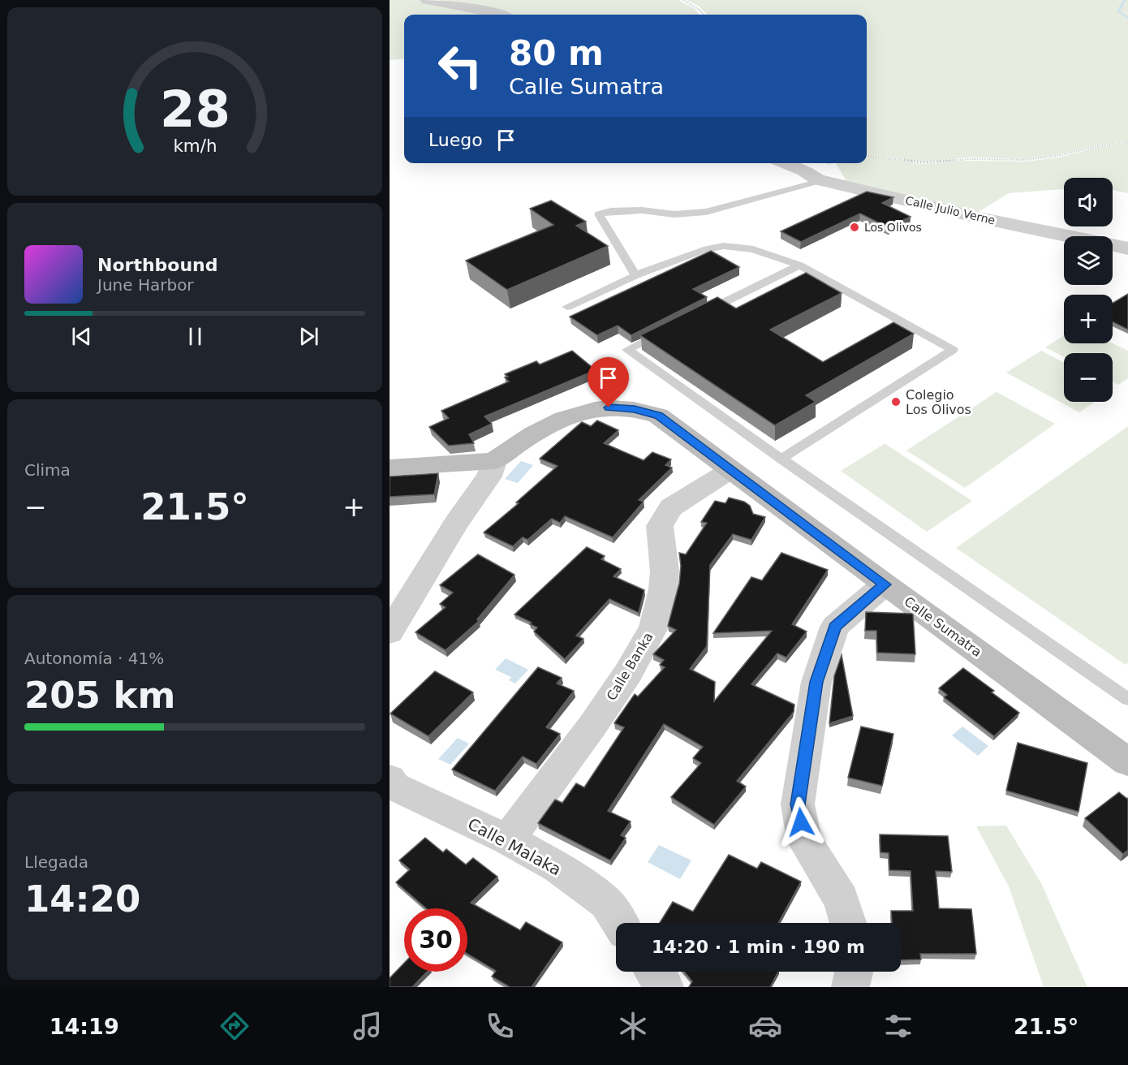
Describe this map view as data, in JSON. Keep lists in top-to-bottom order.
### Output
{
  "streets": {
    "street": [
      "Calle Julio Verne",
      "Calle Sumatra",
      "Calle Banka",
      "Calle Malaka"
    ]
  },
  "crossings": [
    ["Calle Sumatra", "Calle Banka"],
    ["Calle Banka", "Calle Malaka"]
  ],
  "places": ["Los Olivos", "Colegio Los Olivos"],
  "page": {
    "turn": ["80 m", "Calle Sumatra"],
    "then": "Luego",
    "map_buttons": ["+", "−"],
    "song": ["Northbound", "June Harbor"],
    "tile": [
      "Clima",
      ["Autonomía · 41%", "205 km"],
      ["Llegada", "14:20"]
    ],
    "heat": ["−", "21.5°", "+"],
    "limit": "30",
    "trip": "14:20 · 1 min · 190 m",
    "tabs": ["14:19", "21.5°"],
    "gauge": ["28", "km/h"]
  }
}
